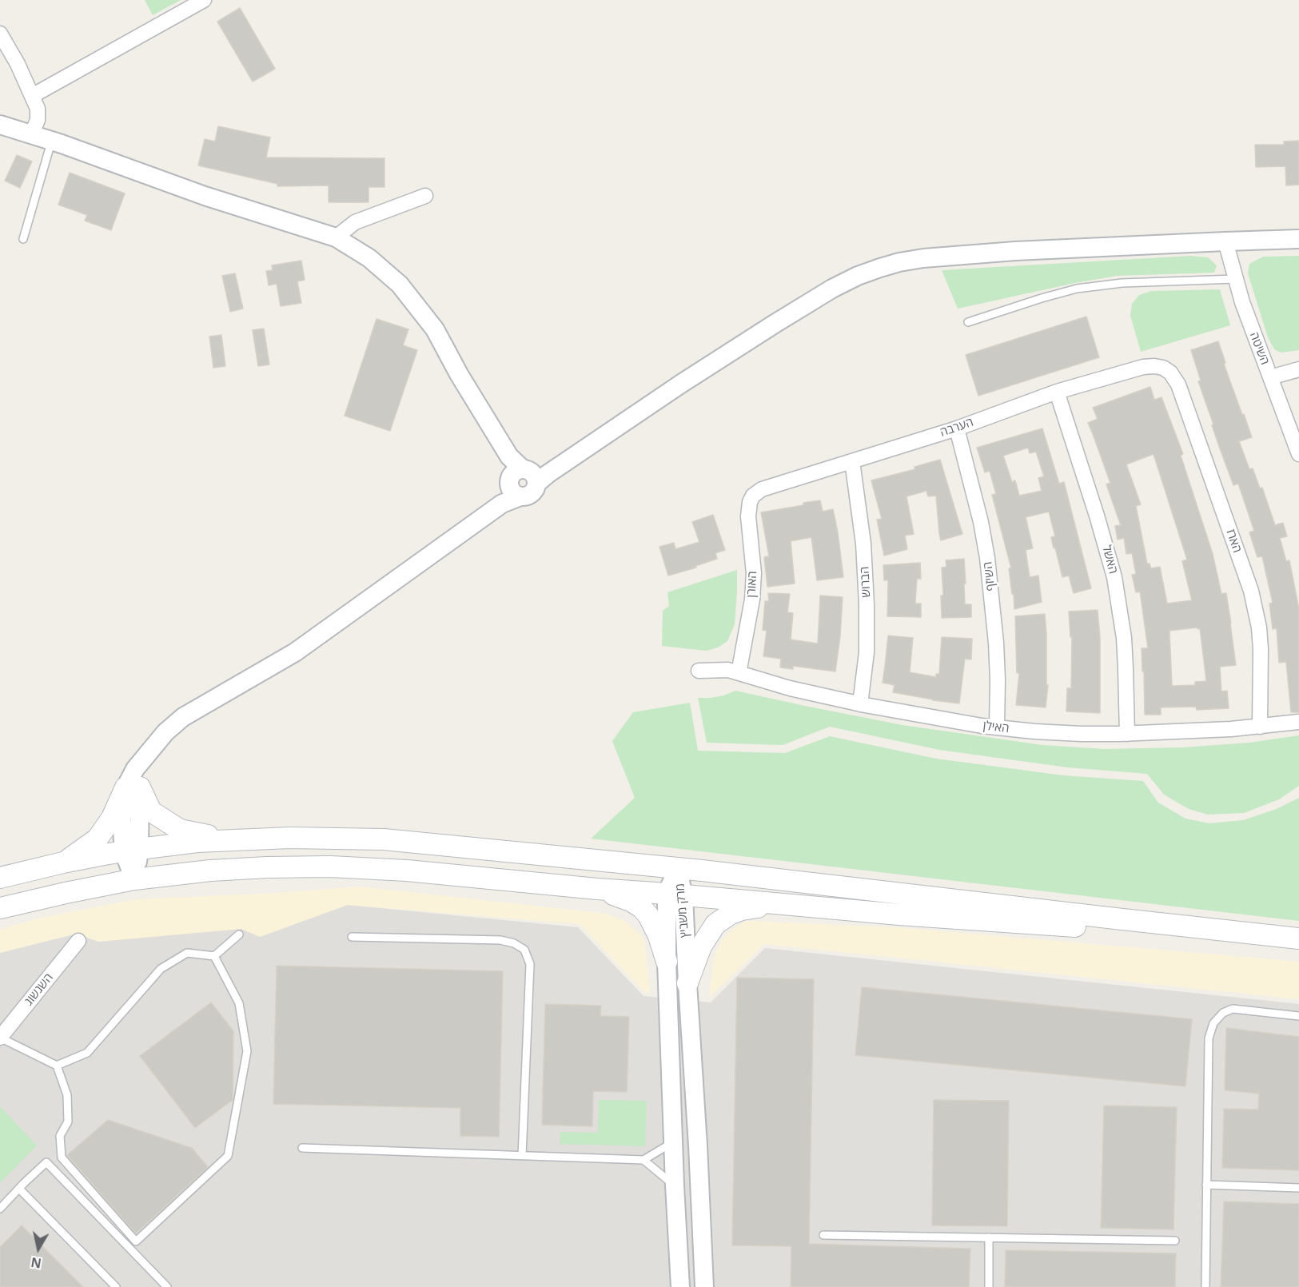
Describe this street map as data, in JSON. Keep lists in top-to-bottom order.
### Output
{
  "streets": {
    "street": [
      "השיטה",
      "הערבה",
      "הארז",
      "האשל",
      "השיזף",
      "הברוש",
      "האורן",
      "האילן",
      "מרק משביץ",
      "השגשוג"
    ]
  },
  "crossings": [
    ["הערבה", "הארז"],
    ["הערבה", "האשל"],
    ["הערבה", "השיזף"],
    ["הערבה", "הברוש"],
    ["הערבה", "האורן"],
    ["הארז", "האילן"],
    ["האשל", "האילן"],
    ["השיזף", "האילן"],
    ["הברוש", "האילן"],
    ["האורן", "האילן"]
  ],
  "north": "bottom"
}
